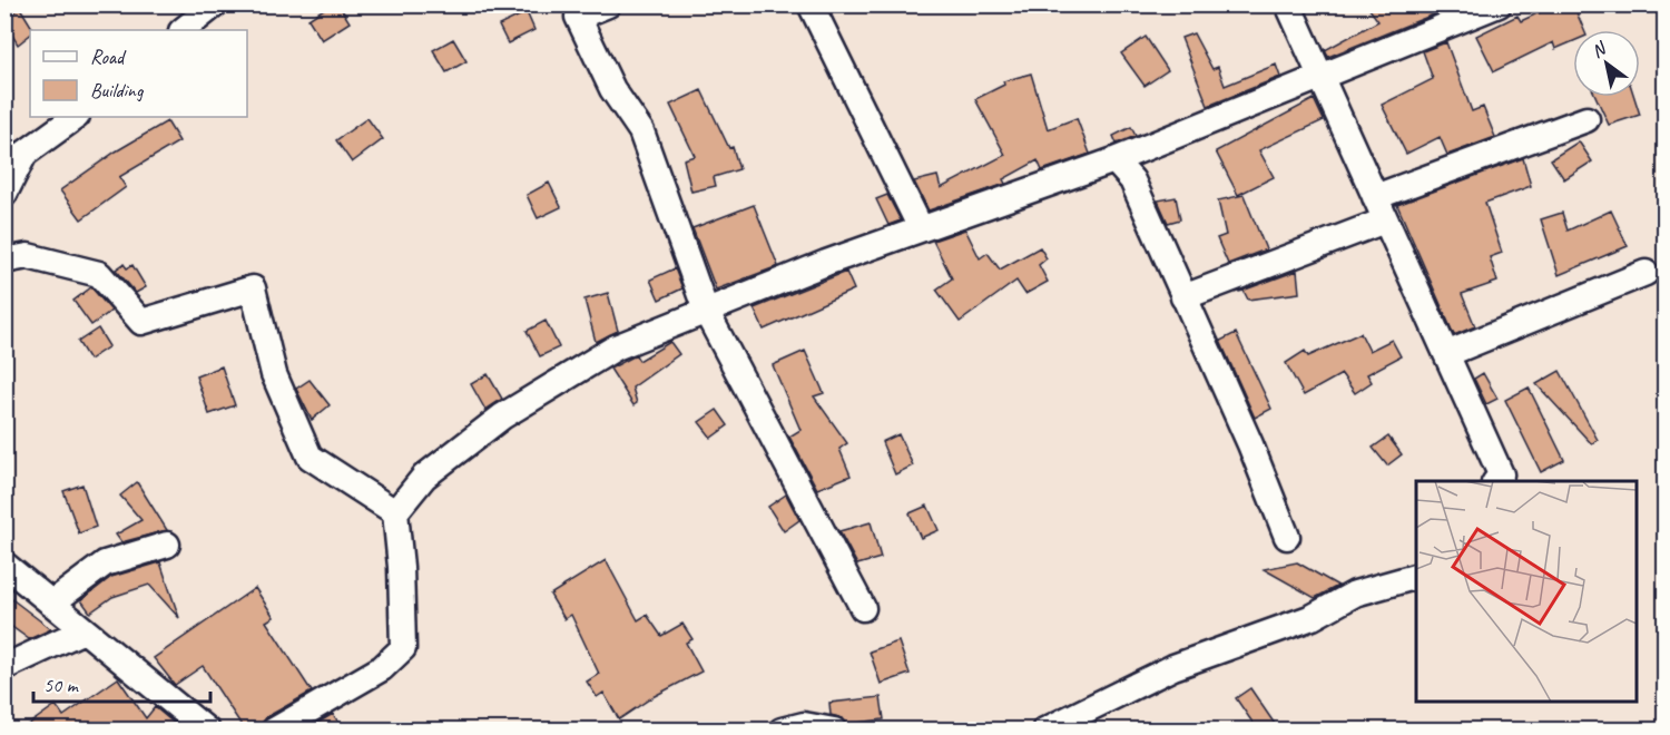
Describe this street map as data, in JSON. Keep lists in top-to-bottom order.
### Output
{
  "legend": ["Road", "Building"],
  "scale_bar": "50 m",
  "north": "top left"
}
